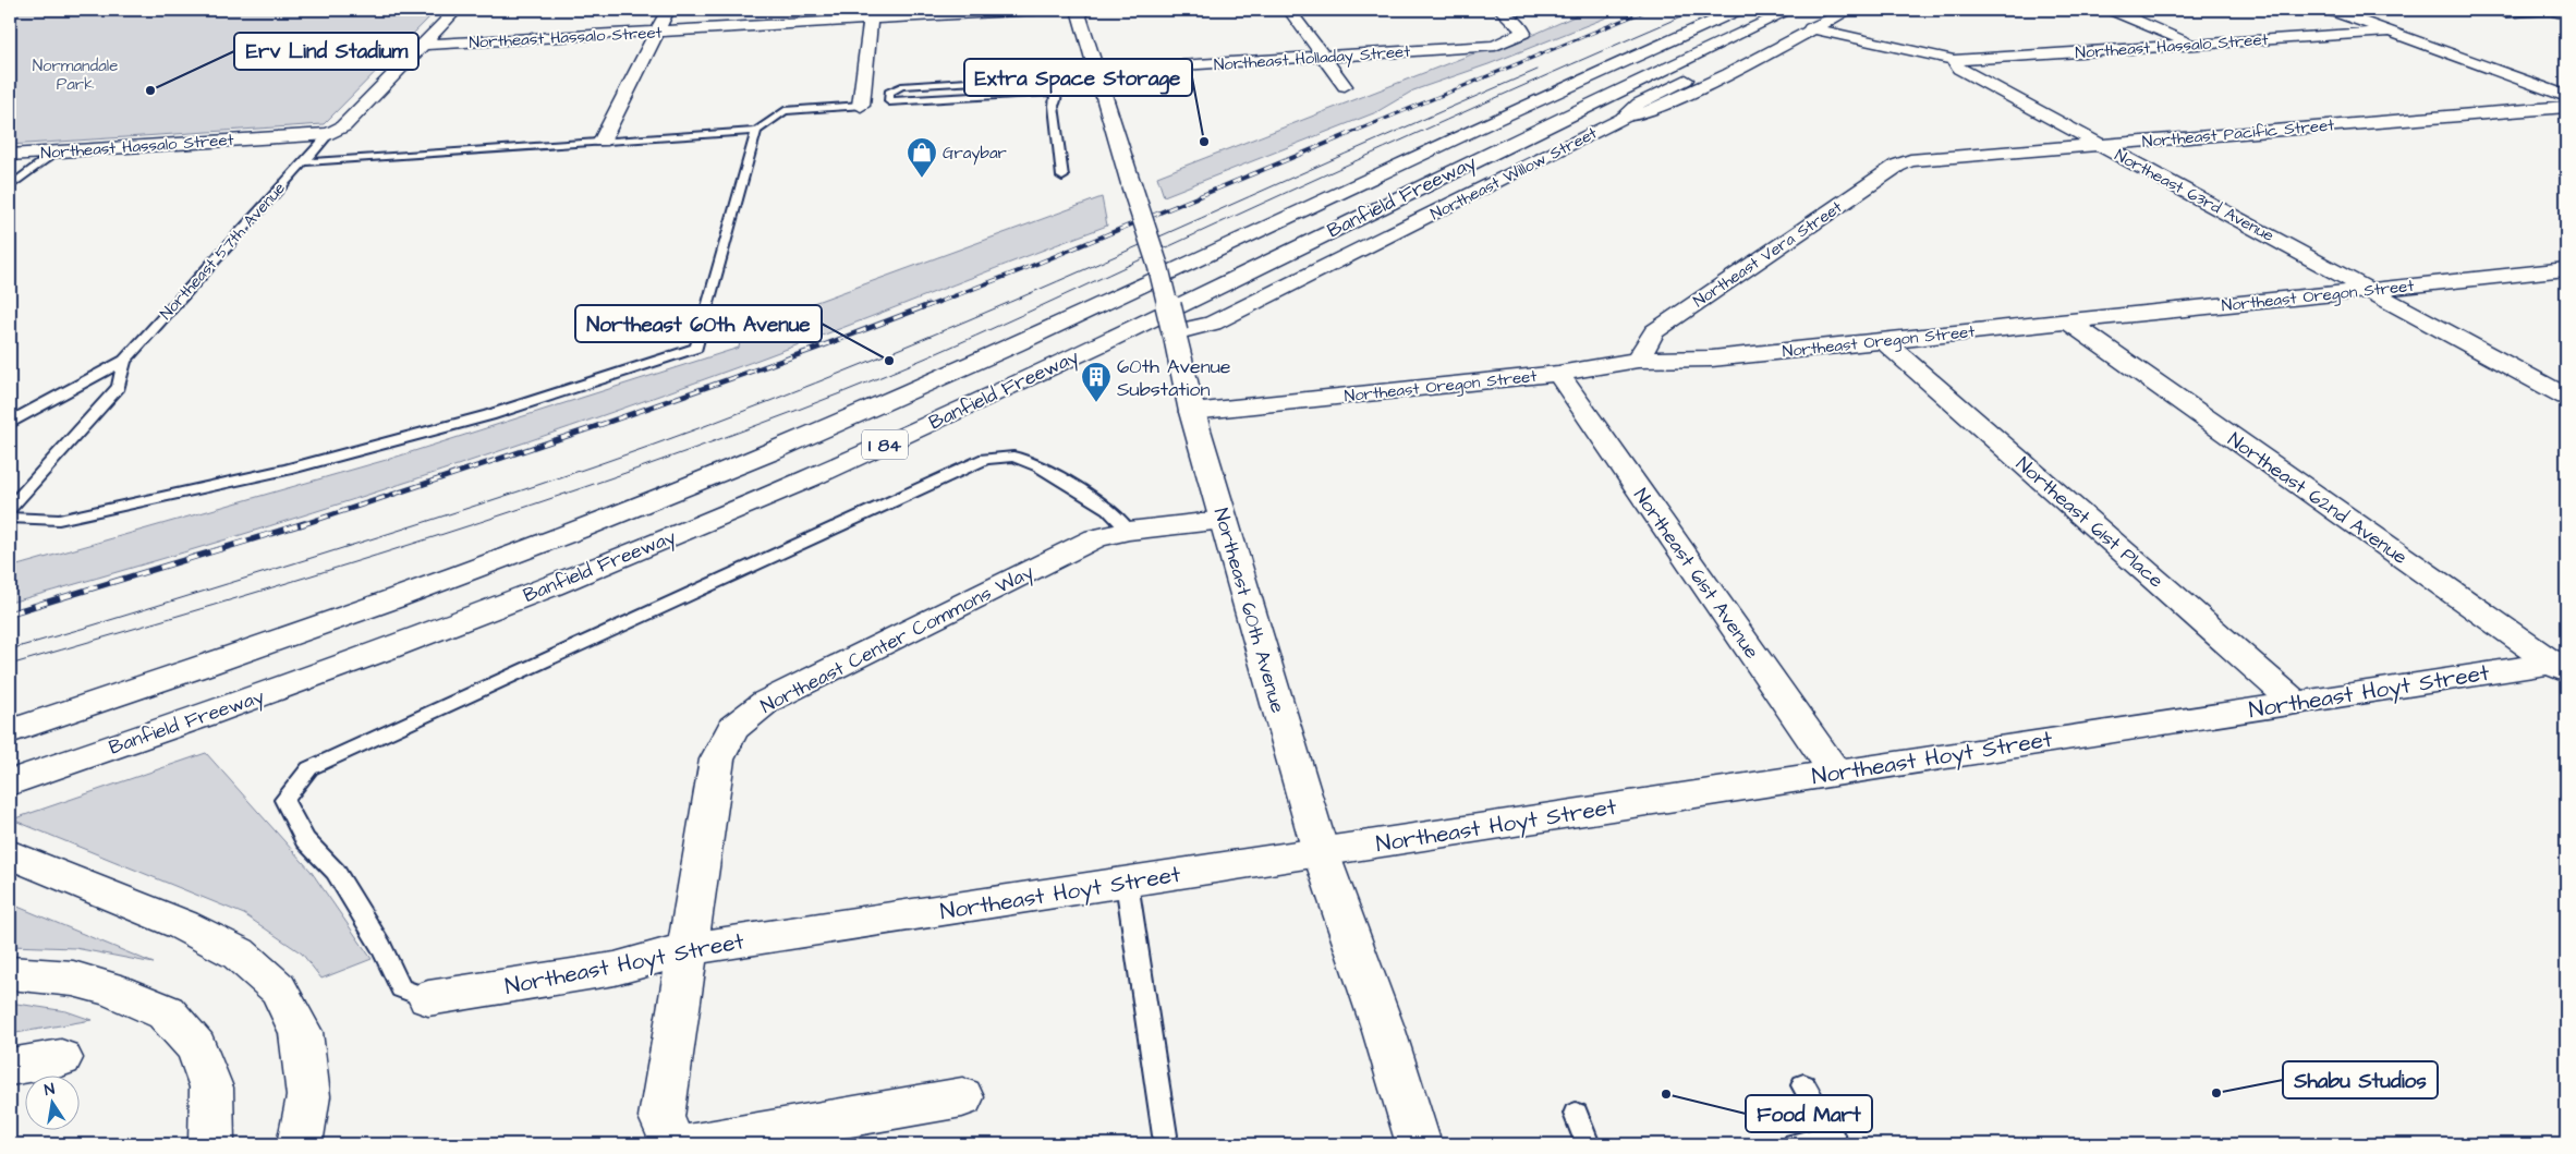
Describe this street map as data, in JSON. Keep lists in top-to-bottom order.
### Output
{
  "streets": {
    "main road": [
      "Northeast Hassalo Street",
      "Northeast Holladay Street",
      "Northeast Pacific Street",
      "Northeast Willow Street",
      "Northeast 63rd Avenue",
      "Banfield Freeway",
      "Northeast 57th Avenue",
      "Northeast Vera Street",
      "Northeast Oregon Street",
      "I 84",
      "Northeast 62nd Avenue",
      "Northeast 61st Place",
      "Northeast 61st Avenue",
      "Northeast 60th Avenue",
      "Northeast Center Commons Way",
      "Northeast Hoyt Street"
    ]
  },
  "crossings": [
    ["Northeast Hassalo Street", "Northeast 63rd Avenue"],
    ["Northeast Hassalo Street", "Northeast 57th Avenue"],
    ["Northeast Holladay Street", "Northeast 60th Avenue"],
    ["Northeast Pacific Street", "Northeast 63rd Avenue"],
    ["Northeast Pacific Street", "Northeast Vera Street"],
    ["Northeast Willow Street", "Northeast 63rd Avenue"],
    ["Northeast Willow Street", "Northeast 60th Avenue"],
    ["Northeast 63rd Avenue", "Northeast Oregon Street"],
    ["Northeast Vera Street", "Northeast Oregon Street"],
    ["Northeast Oregon Street", "Northeast 62nd Avenue"],
    ["Northeast Oregon Street", "Northeast 61st Place"],
    ["Northeast Oregon Street", "Northeast 61st Avenue"],
    ["Northeast Oregon Street", "Northeast 60th Avenue"],
    ["Northeast 62nd Avenue", "Northeast Hoyt Street"],
    ["Northeast 61st Place", "Northeast Hoyt Street"],
    ["Northeast 61st Avenue", "Northeast Hoyt Street"],
    ["Northeast 60th Avenue", "Northeast Center Commons Way"],
    ["Northeast 60th Avenue", "Northeast Hoyt Street"],
    ["Northeast Center Commons Way", "Northeast Hoyt Street"]
  ],
  "parks": ["Normandale Park"],
  "places": {
    "other": [
      "Erv Lind Stadium",
      "Extra Space Storage",
      "Northeast 60th Avenue",
      "Shabu Studios",
      "Food Mart"
    ],
    "shop": ["Graybar"],
    "building": ["60th Avenue Substation"]
  },
  "north": "top"
}
